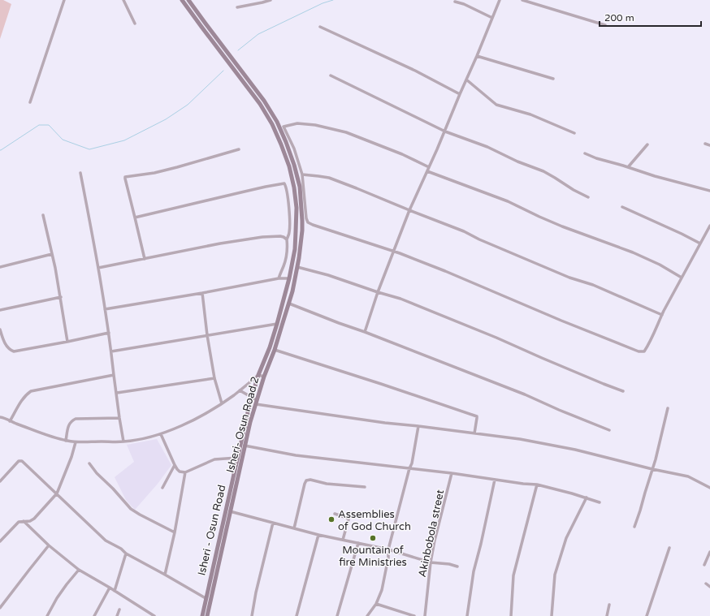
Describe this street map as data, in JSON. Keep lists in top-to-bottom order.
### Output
{
  "streets": {
    "main road": ["Isheri- Osun Road 2", "Isheri - Osun Road"],
    "street": ["Akinbobola street"]
  },
  "places": ["Assemblies of God Church", "Mountain of fire Ministries"],
  "scale_bar": "200 m"
}
